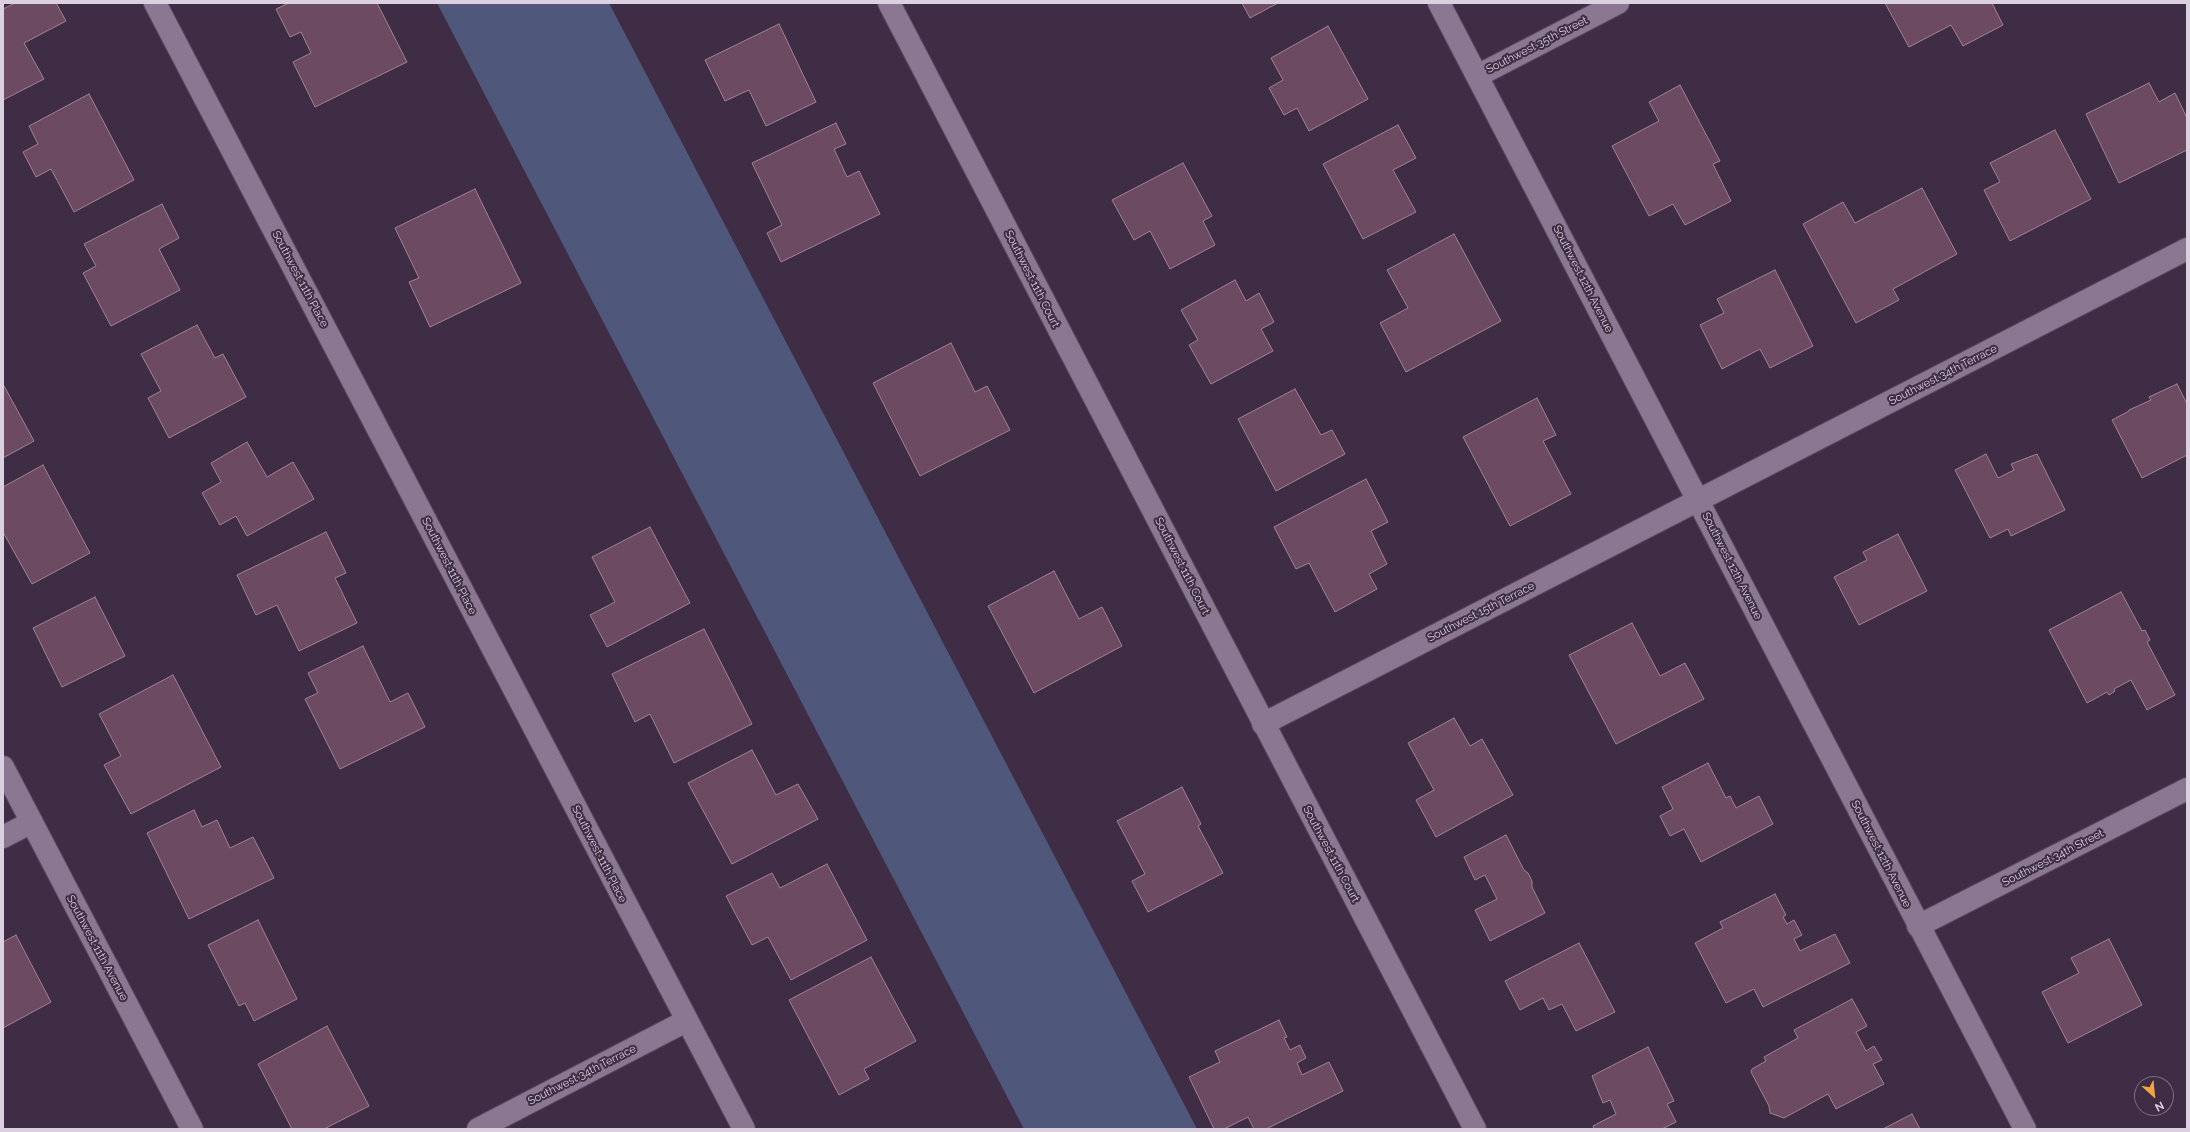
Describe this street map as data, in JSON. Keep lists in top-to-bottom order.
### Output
{
  "streets": {
    "street": [
      "Southwest 35th Street",
      "Southwest 11th Place",
      "Southwest 11th Court",
      "Southwest 12th Avenue",
      "Southwest 34th Terrace",
      "Southwest 15th Terrace",
      "Southwest 34th Street",
      "Southwest 11th Avenue"
    ]
  },
  "crossings": [
    ["Southwest 35th Street", "Southwest 12th Avenue"],
    ["Southwest 11th Place", "Southwest 34th Terrace"],
    ["Southwest 11th Court", "Southwest 15th Terrace"],
    ["Southwest 12th Avenue", "Southwest 34th Terrace"],
    ["Southwest 12th Avenue", "Southwest 15th Terrace"],
    ["Southwest 12th Avenue", "Southwest 34th Street"],
    ["Southwest 34th Terrace", "Southwest 15th Terrace"]
  ],
  "north": "bottom right"
}
